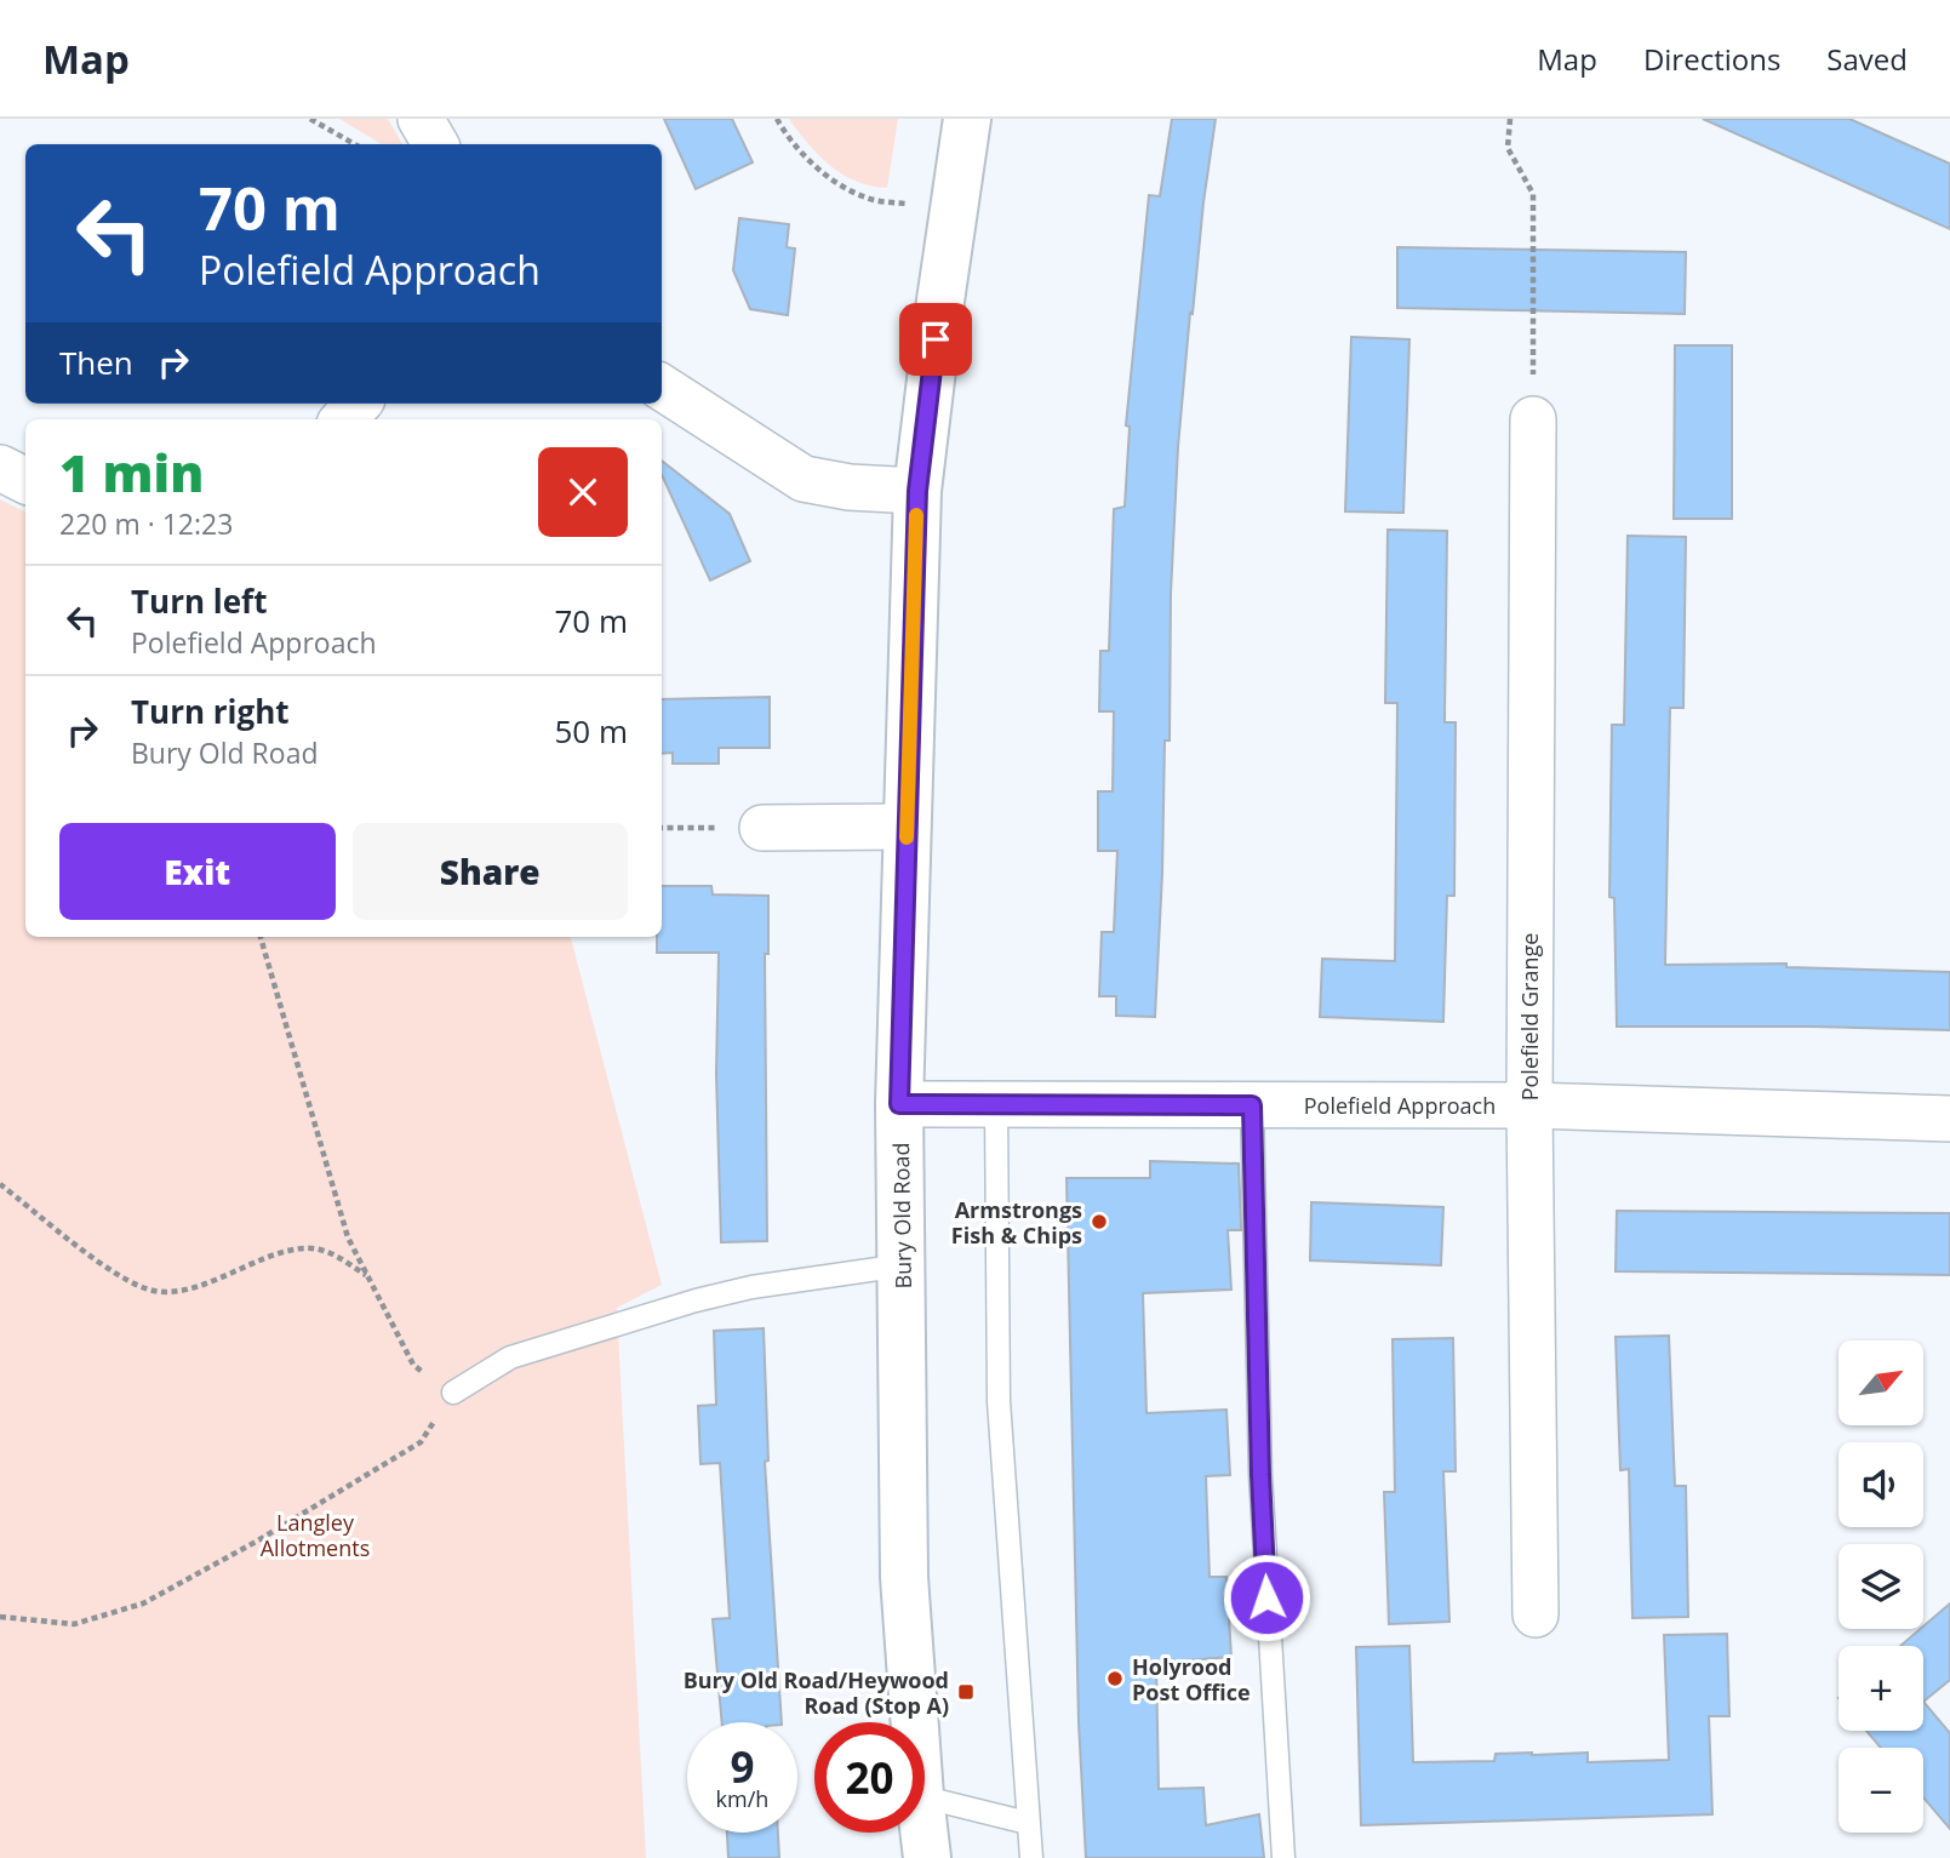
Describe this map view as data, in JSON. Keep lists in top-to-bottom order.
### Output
{
  "streets": {
    "main road": ["Bury Old Road"],
    "street": ["Polefield Grange", "Polefield Approach"]
  },
  "crossings": [
    ["Polefield Grange", "Polefield Approach"],
    ["Polefield Approach", "Bury Old Road"]
  ],
  "parks": ["Langley Allotments"],
  "places": {
    "other": ["Armstrongs Fish & Chips", "Holyrood Post Office"],
    "transit": ["Bury Old Road/Heywood Road (Stop A)"]
  },
  "north": "top right",
  "page": {
    "header": "Map",
    "nav": ["Map", "Directions", "Saved"],
    "turn": ["70 m", "Polefield Approach"],
    "then": "Then",
    "heading": ["1 min", "220 m · 12:23"],
    "list": [
      {
        "name": "Turn left",
        "note": "Polefield Approach",
        "value": "70 m"
      },
      {
        "name": "Turn right",
        "note": "Bury Old Road",
        "value": "50 m"
      }
    ],
    "buttons": ["Exit", "Share"],
    "map_buttons": ["+", "−"],
    "speed": "9 km/h",
    "limit": "20"
  }
}
